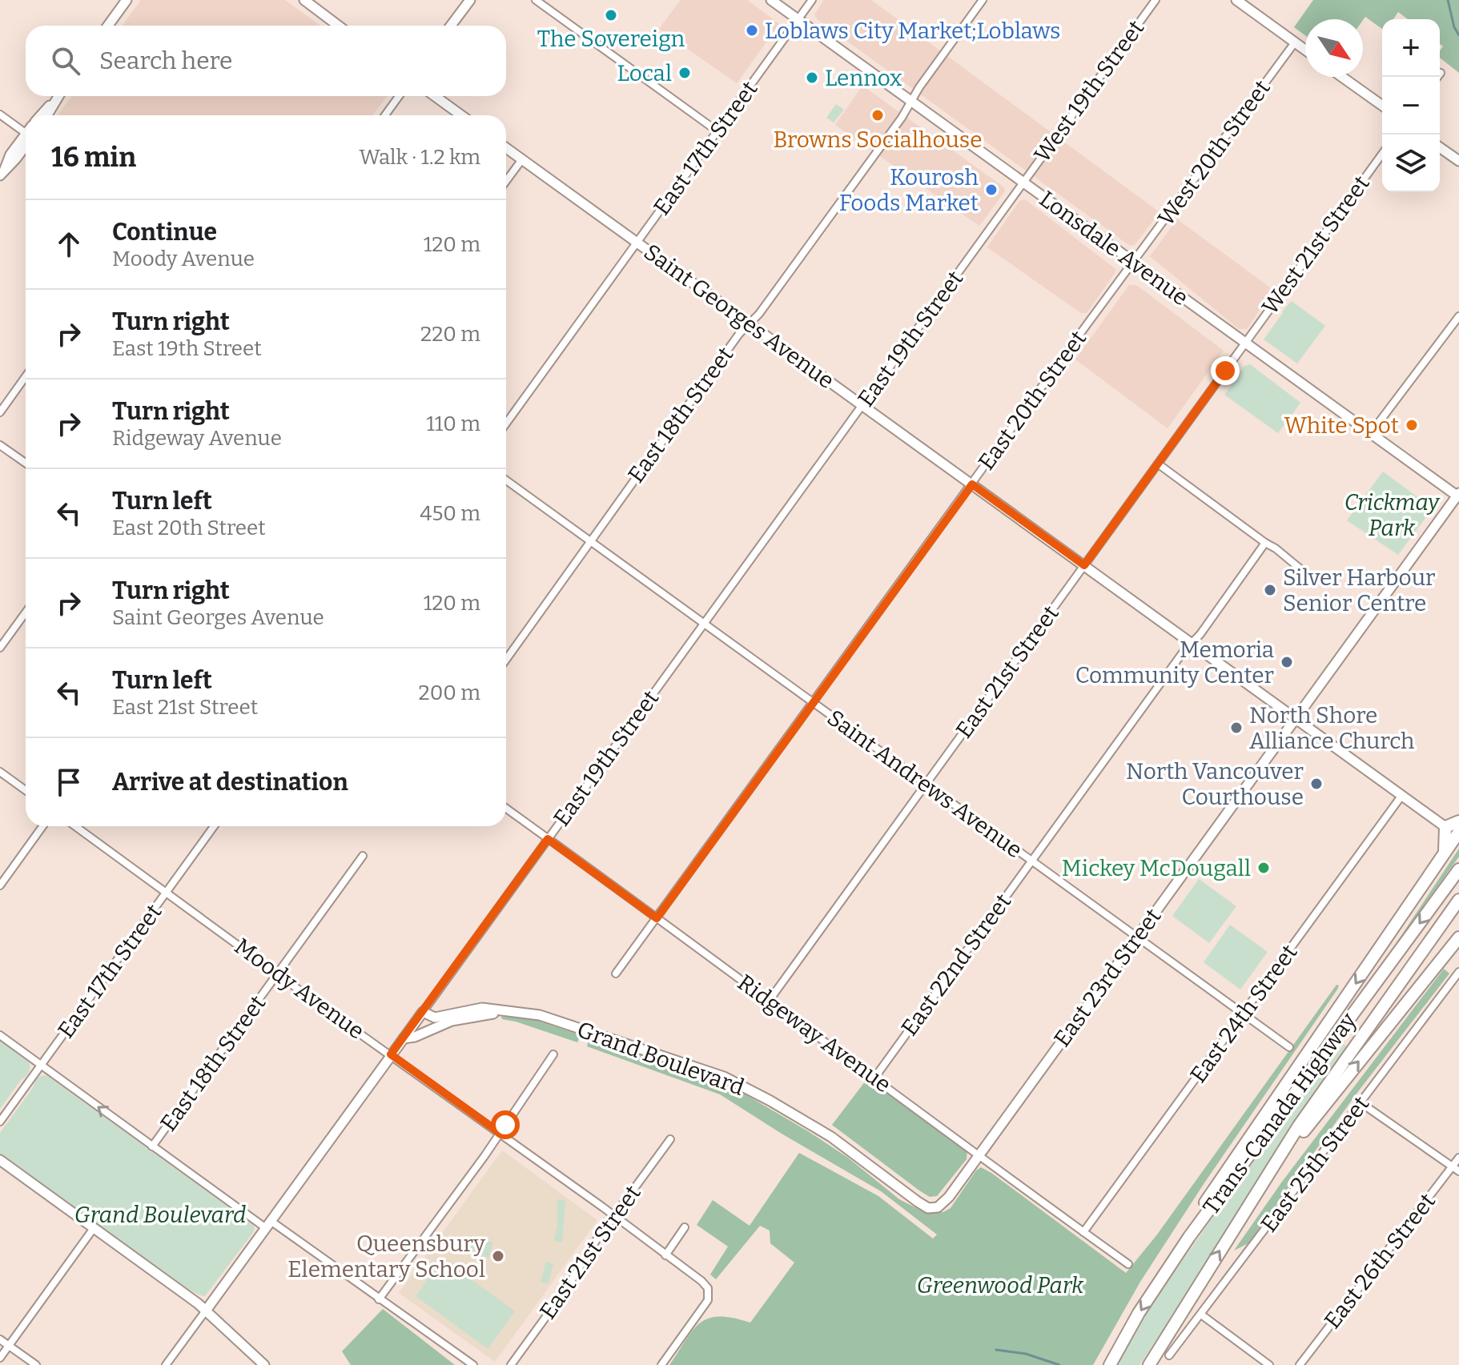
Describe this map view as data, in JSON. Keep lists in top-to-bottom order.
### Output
{
  "streets": {
    "highway": ["Trans-Canada Highway"],
    "street": [
      "West 19th Street",
      "East 17th Street",
      "West 20th Street",
      "West 21st Street",
      "Lonsdale Avenue",
      "Saint Georges Avenue",
      "East 19th Street",
      "East 20th Street",
      "East 18th Street",
      "East 21st Street",
      "Saint Andrews Avenue",
      "East 22nd Street",
      "East 23rd Street",
      "Moody Avenue",
      "East 24th Street",
      "Ridgeway Avenue",
      "Grand Boulevard",
      "East 25th Street",
      "East 26th Street"
    ]
  },
  "crossings": [
    ["West 19th Street", "Lonsdale Avenue"],
    ["West 19th Street", "East 19th Street"],
    ["East 17th Street", "Lonsdale Avenue"],
    ["East 17th Street", "Saint Georges Avenue"],
    ["East 17th Street", "Moody Avenue"],
    ["West 20th Street", "Lonsdale Avenue"],
    ["West 20th Street", "East 20th Street"],
    ["West 21st Street", "Lonsdale Avenue"],
    ["West 21st Street", "East 21st Street"],
    ["Lonsdale Avenue", "East 19th Street"],
    ["Lonsdale Avenue", "East 20th Street"],
    ["Lonsdale Avenue", "East 18th Street"],
    ["Lonsdale Avenue", "East 21st Street"],
    ["Lonsdale Avenue", "East 23rd Street"],
    ["Saint Georges Avenue", "East 19th Street"],
    ["Saint Georges Avenue", "East 20th Street"],
    ["Saint Georges Avenue", "East 18th Street"],
    ["Saint Georges Avenue", "East 21st Street"],
    ["Saint Georges Avenue", "East 22nd Street"],
    ["Saint Georges Avenue", "East 23rd Street"],
    ["Saint Georges Avenue", "East 24th Street"],
    ["East 19th Street", "Saint Andrews Avenue"],
    ["East 19th Street", "Moody Avenue"],
    ["East 19th Street", "Ridgeway Avenue"],
    ["East 19th Street", "Grand Boulevard"],
    ["East 20th Street", "Saint Andrews Avenue"],
    ["East 20th Street", "Ridgeway Avenue"],
    ["East 18th Street", "Saint Andrews Avenue"],
    ["East 18th Street", "Moody Avenue"],
    ["East 21st Street", "Saint Andrews Avenue"],
    ["East 21st Street", "Moody Avenue"],
    ["East 21st Street", "Ridgeway Avenue"],
    ["Saint Andrews Avenue", "East 22nd Street"],
    ["Saint Andrews Avenue", "East 23rd Street"],
    ["Saint Andrews Avenue", "East 24th Street"],
    ["East 22nd Street", "Ridgeway Avenue"],
    ["East 23rd Street", "Ridgeway Avenue"],
    ["East 23rd Street", "Grand Boulevard"],
    ["East 24th Street", "Ridgeway Avenue"]
  ],
  "parks": ["Crickmay Park", "Grand Boulevard", "Greenwood Park"],
  "places": [
    "The Sovereign",
    "Loblaws City Market;Loblaws",
    "Local",
    "Lennox",
    "Browns Socialhouse",
    "Kourosh Foods Market",
    "White Spot",
    "Silver Harbour Senior Centre",
    "Memoria Community Center",
    "North Shore Alliance Church",
    "North Vancouver Courthouse",
    "Mickey McDougall",
    "Queensbury Elementary School"
  ],
  "north": "bottom right",
  "page": {
    "map_buttons": ["+", "−"],
    "search": "Search here",
    "heading": ["16 min", "Walk · 1.2 km"],
    "list": [
      ["Continue", "Moody Avenue", "120 m"],
      ["Turn right", "East 19th Street", "220 m"],
      ["Turn right", "Ridgeway Avenue", "110 m"],
      ["Turn left", "East 20th Street", "450 m"],
      ["Turn right", "Saint Georges Avenue", "120 m"],
      ["Turn left", "East 21st Street", "200 m"],
      "Arrive at destination"
    ]
  }
}
